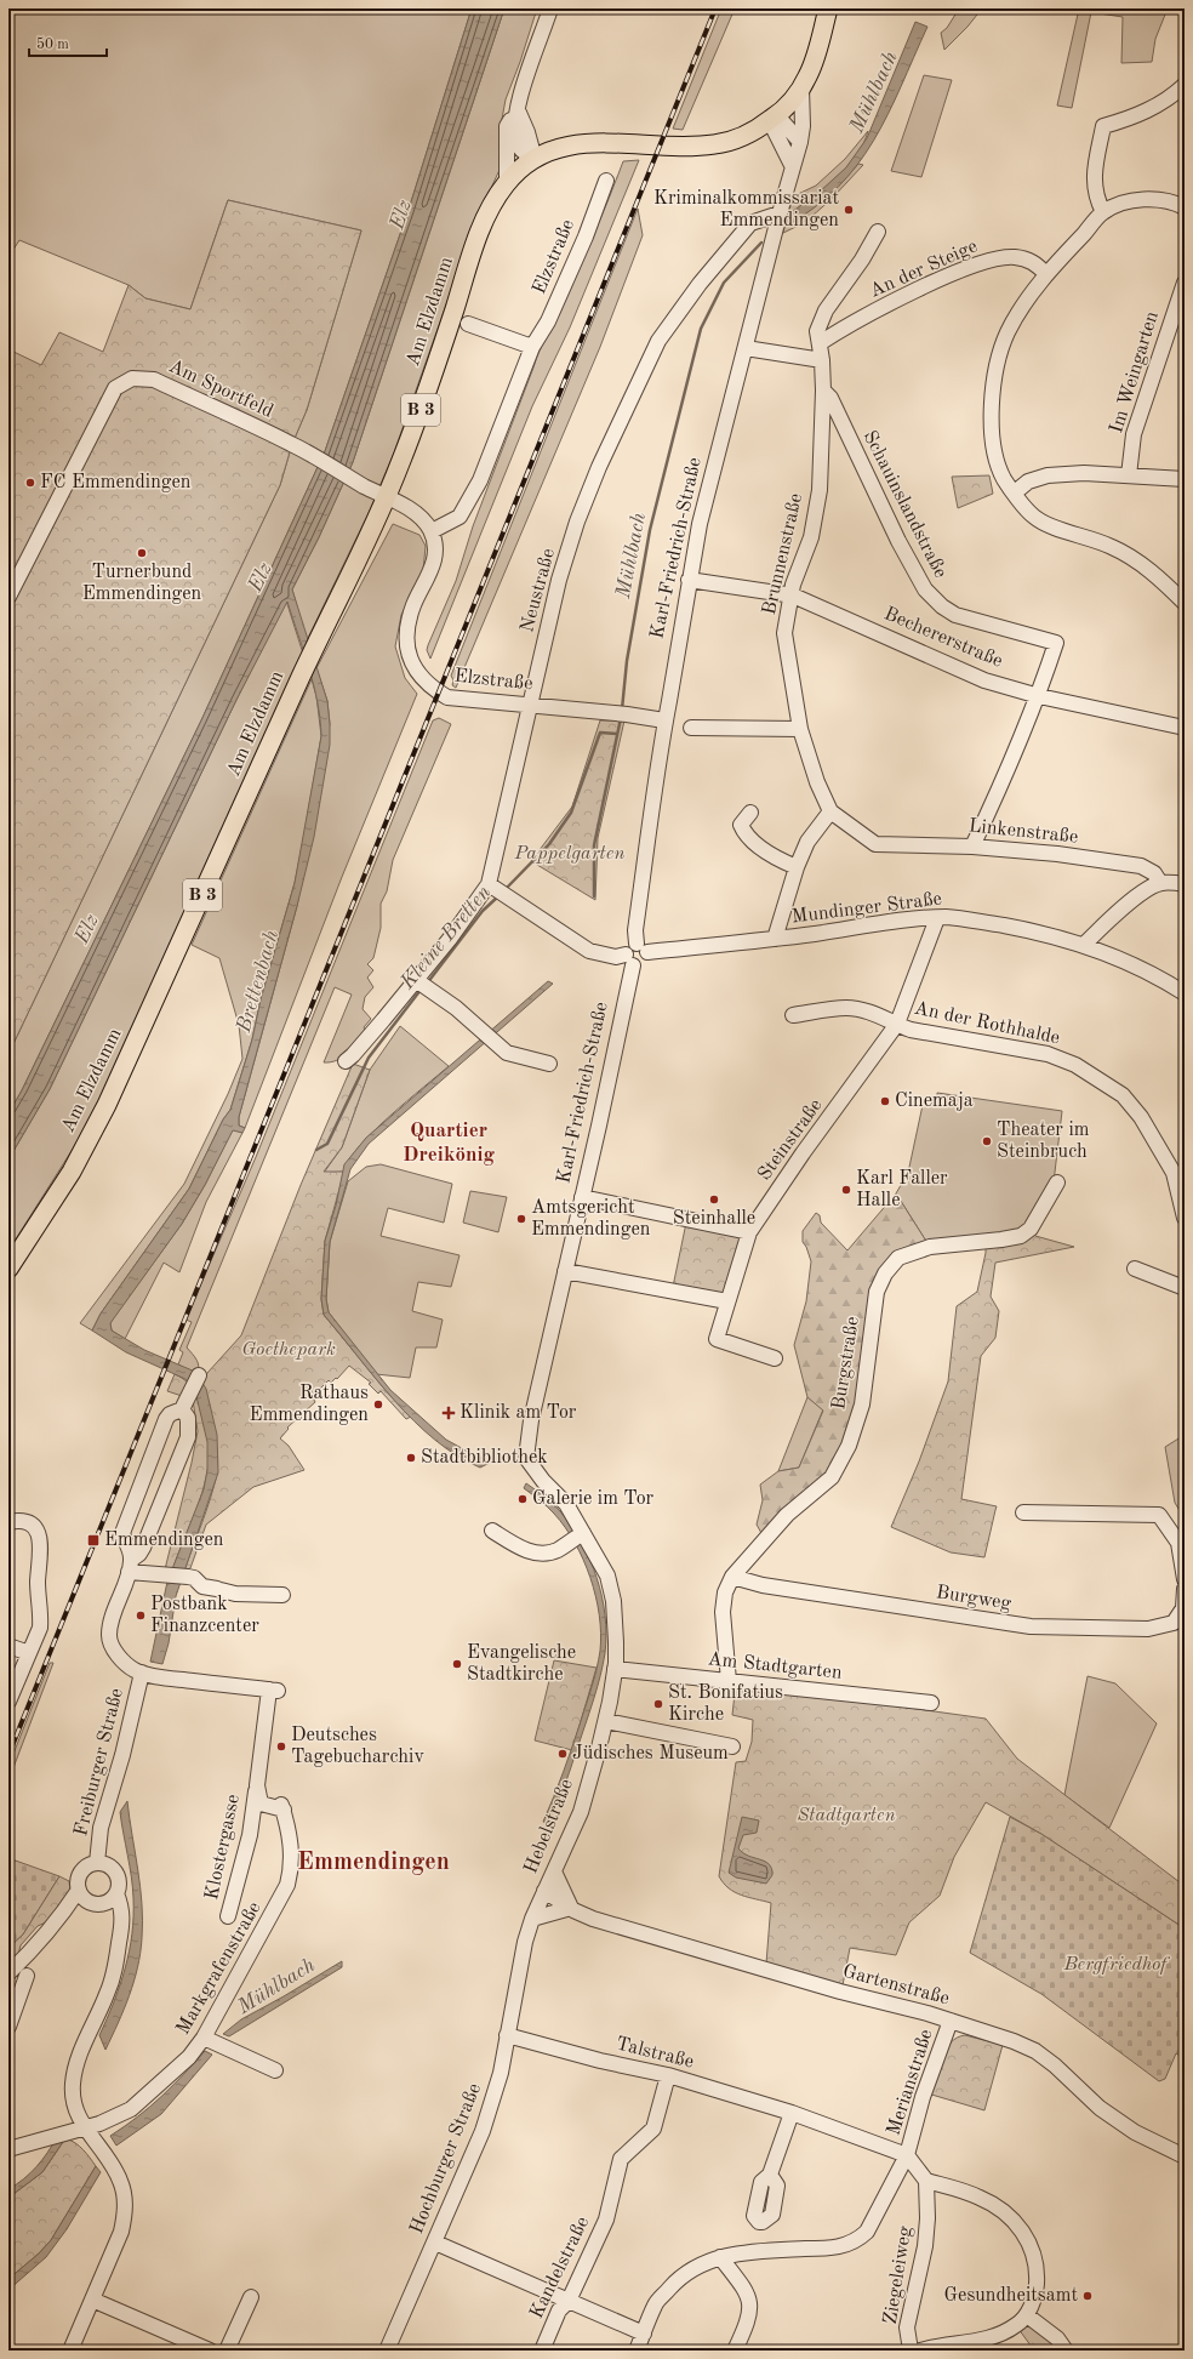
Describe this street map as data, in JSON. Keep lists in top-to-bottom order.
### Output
{
  "streets": {
    "main road": ["Am Elzdamm", "B 3"],
    "street": [
      "Elzstraße",
      "An der Steige",
      "Im Weingarten",
      "Am Sportfeld",
      "Schauinslandstraße",
      "Karl-Friedrich-Straße",
      "Brunnenstraße",
      "Neustraße",
      "Bechererstraße",
      "Linkenstraße",
      "Mundinger Straße",
      "An der Rothhalde",
      "Steinstraße",
      "Burgstraße",
      "Burgweg",
      "Am Stadtgarten",
      "Freiburger Straße",
      "Hebelstraße",
      "Klostergasse",
      "Markgrafenstraße",
      "Gartenstraße",
      "Talstraße",
      "Merianstraße",
      "Hochburger Straße",
      "Kandelstraße",
      "Ziegeleiweg"
    ]
  },
  "crossings": [
    ["Elzstraße", "Karl-Friedrich-Straße"],
    ["Elzstraße", "Neustraße"],
    ["An der Steige", "Brunnenstraße"],
    ["Am Elzdamm", "Am Sportfeld"],
    ["Am Elzdamm", "B 3"],
    ["B 3", "Karl-Friedrich-Straße"],
    ["Schauinslandstraße", "Brunnenstraße"],
    ["Schauinslandstraße", "Bechererstraße"],
    ["Karl-Friedrich-Straße", "Neustraße"],
    ["Karl-Friedrich-Straße", "Bechererstraße"],
    ["Karl-Friedrich-Straße", "Mundinger Straße"],
    ["Karl-Friedrich-Straße", "Hebelstraße"],
    ["Brunnenstraße", "Bechererstraße"],
    ["Brunnenstraße", "Linkenstraße"],
    ["Mundinger Straße", "Steinstraße"],
    ["An der Rothhalde", "Steinstraße"],
    ["Burgstraße", "Burgweg"],
    ["Burgstraße", "Am Stadtgarten"],
    ["Am Stadtgarten", "Hebelstraße"],
    ["Hebelstraße", "Gartenstraße"],
    ["Hebelstraße", "Hochburger Straße"],
    ["Klostergasse", "Markgrafenstraße"],
    ["Gartenstraße", "Merianstraße"],
    ["Gartenstraße", "Hochburger Straße"],
    ["Talstraße", "Merianstraße"],
    ["Talstraße", "Hochburger Straße"],
    ["Talstraße", "Kandelstraße"]
  ],
  "districts": ["Quartier Dreikönig", "Emmendingen"],
  "water": [
    "Mühlbach",
    "Elz",
    "Kleine Bretten",
    "Brettenbach"
  ],
  "parks": [
    "Pappelgarten",
    "Goethepark",
    "Stadtgarten",
    "Bergfriedhof"
  ],
  "places": {
    "other": [
      "Kriminalkommissariat Emmendingen",
      "FC Emmendingen",
      "Turnerbund Emmendingen",
      "Cinemaja",
      "Theater im Steinbruch",
      "Karl Faller Halle",
      "Steinhalle",
      "Amtsgericht Emmendingen",
      "Rathaus Emmendingen",
      "Stadtbibliothek",
      "Galerie im Tor",
      "Postbank Finanzcenter",
      "Evangelische Stadtkirche",
      "St. Bonifatius Kirche",
      "Deutsches Tagebucharchiv",
      "Jüdisches Museum",
      "Gesundheitsamt"
    ],
    "health": ["Klinik am Tor"],
    "transit": ["Emmendingen"]
  },
  "scale_bar": "50 m"
}
